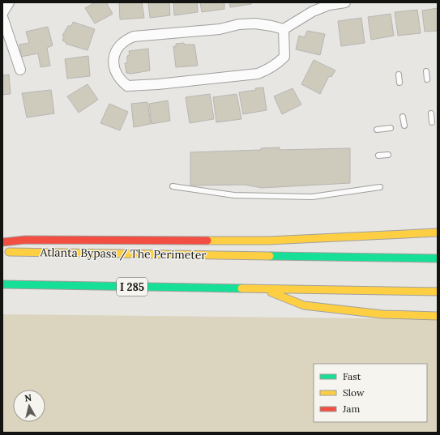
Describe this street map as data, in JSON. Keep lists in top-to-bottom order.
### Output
{
  "streets": {
    "highway": ["Atlanta Bypass / The Perimeter", "I 285"]
  },
  "legend": ["Fast", "Slow", "Jam"],
  "north": "top"
}
